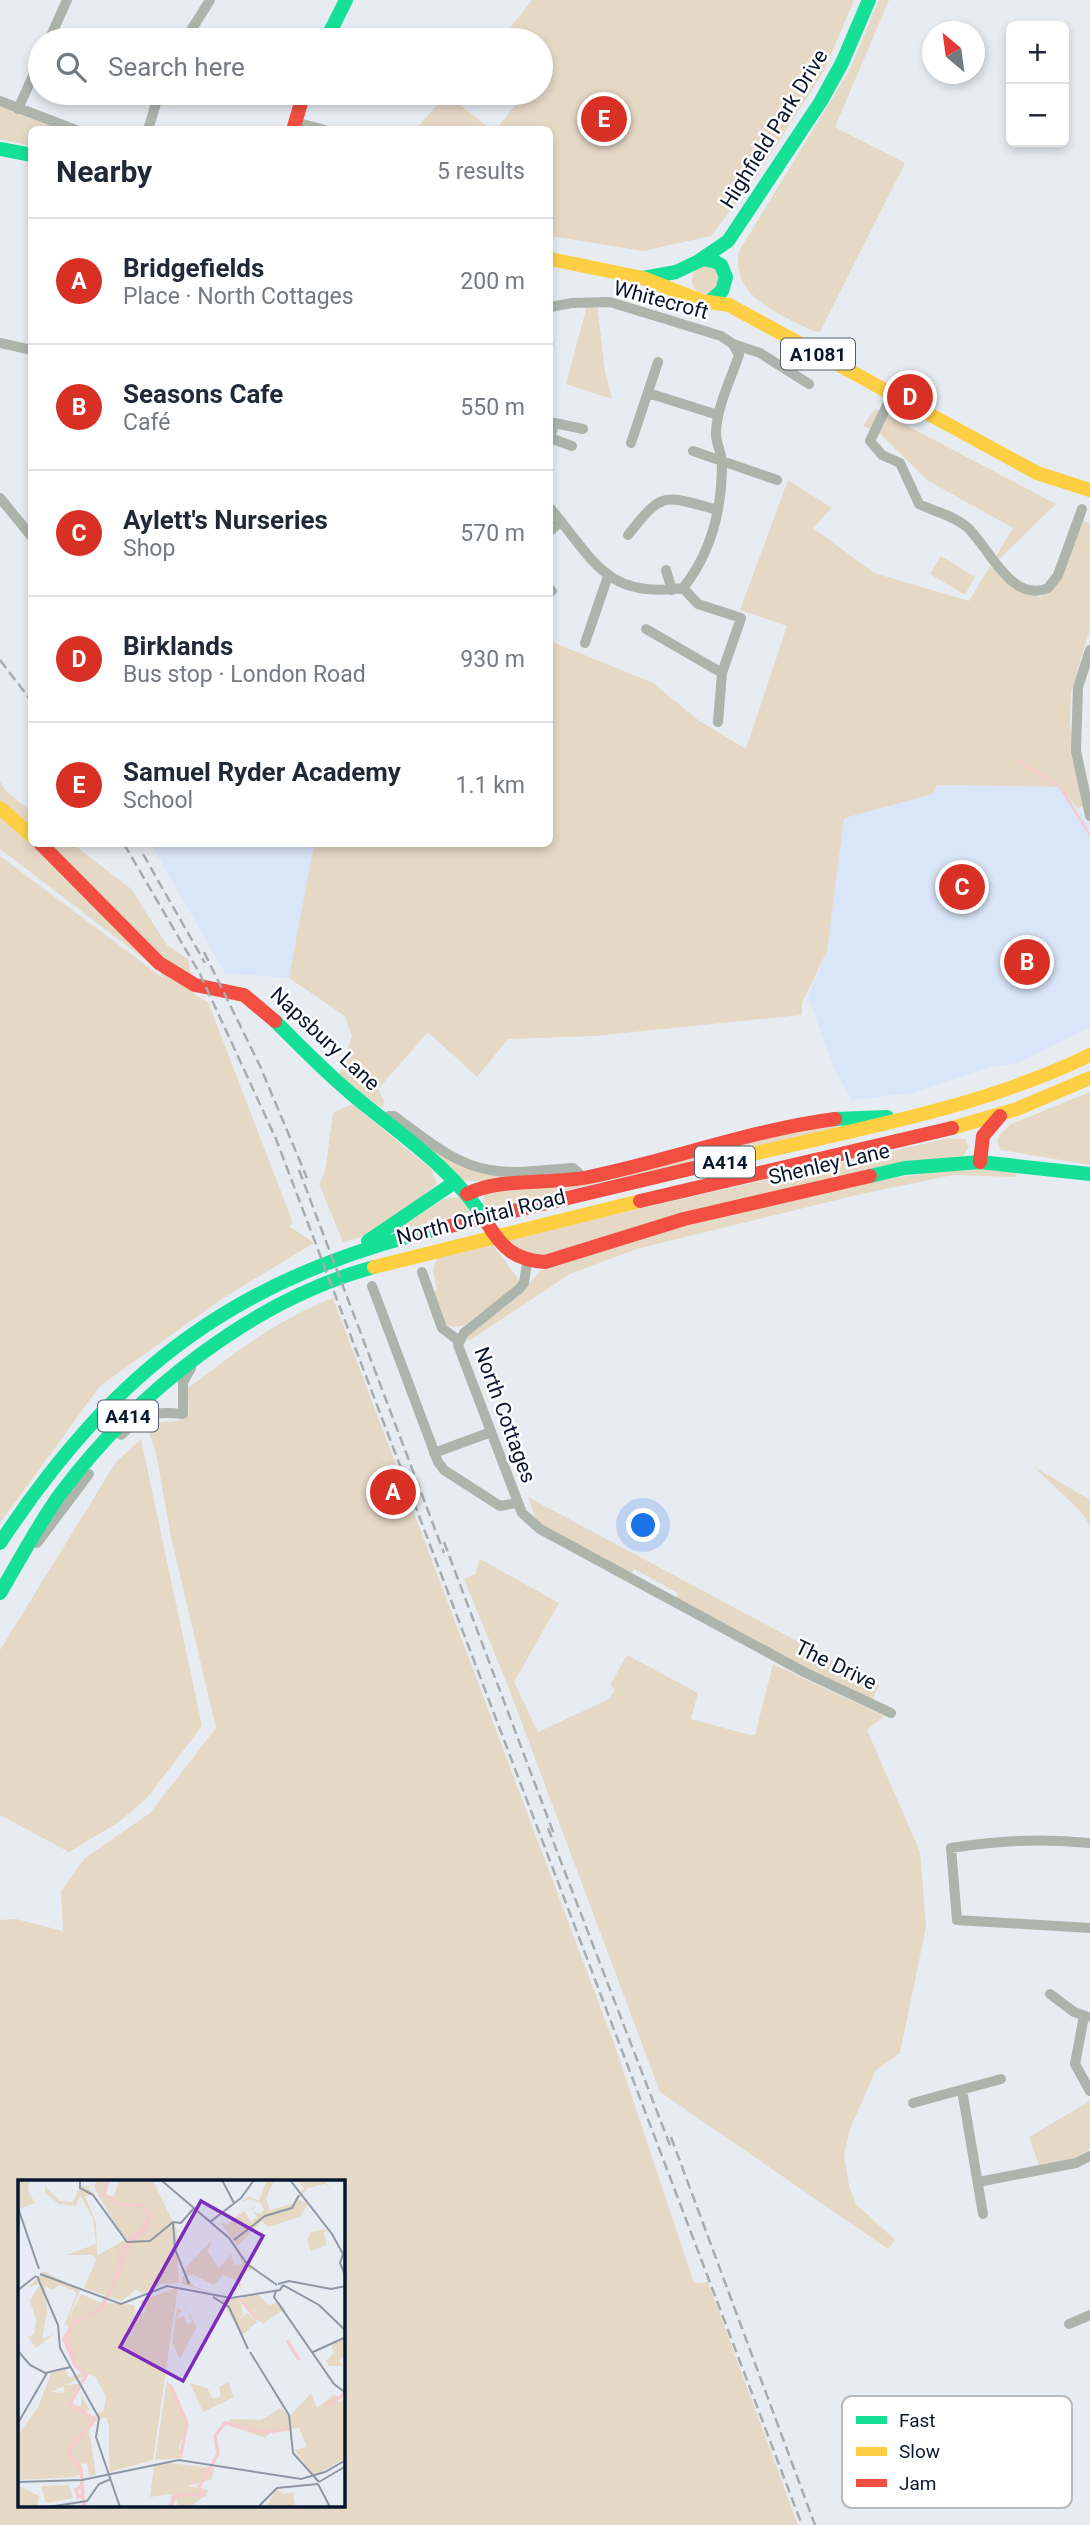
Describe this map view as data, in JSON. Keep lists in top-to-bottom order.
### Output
{
  "streets": {
    "main road": [
      "Highfield Park Drive",
      "A1081",
      "Napsbury Lane",
      "A414",
      "Shenley Lane",
      "North Orbital Road"
    ],
    "street": ["Whitecroft", "North Cottages", "The Drive"]
  },
  "crossings": [
    ["Highfield Park Drive", "A1081"],
    ["Napsbury Lane", "North Orbital Road"],
    ["Shenley Lane", "North Cottages"],
    ["North Cottages", "The Drive"]
  ],
  "legend": ["Fast", "Slow", "Jam"],
  "north": "top left",
  "page": {
    "map_buttons": ["+", "−"],
    "search": "Search here",
    "pins": [
      "E",
      "D",
      "C",
      "B",
      "A"
    ],
    "heading": ["Nearby", "5 results"],
    "list": [
      {
        "mark": "A",
        "name": "Bridgefields",
        "note": "Place · North Cottages",
        "value": "200 m"
      },
      {
        "mark": "B",
        "name": "Seasons Cafe",
        "note": "Café",
        "value": "550 m"
      },
      {
        "mark": "C",
        "name": "Aylett's Nurseries",
        "note": "Shop",
        "value": "570 m"
      },
      {
        "mark": "D",
        "name": "Birklands",
        "note": "Bus stop · London Road",
        "value": "930 m"
      },
      {
        "mark": "E",
        "name": "Samuel Ryder Academy",
        "note": "School",
        "value": "1.1 km"
      }
    ]
  }
}
